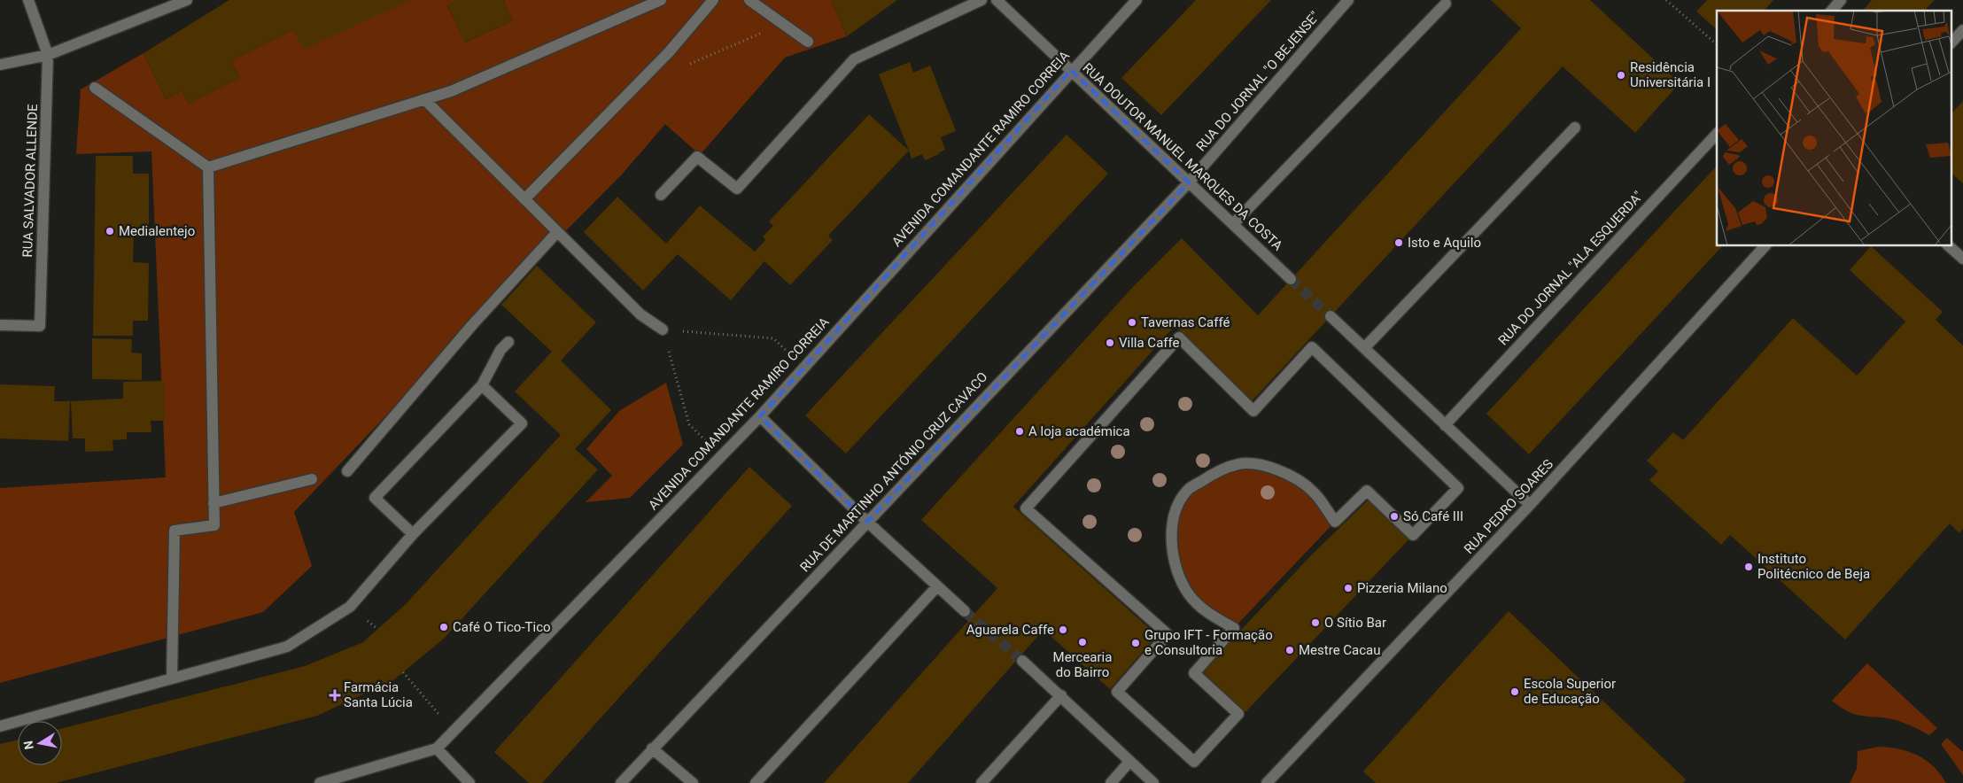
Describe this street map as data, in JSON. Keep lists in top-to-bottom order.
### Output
{
  "streets": {
    "street": [
      "RUA DO JORNAL \"O BEJENSE\"",
      "AVENIDA COMANDANTE RAMIRO CORREIA",
      "RUA DOUTOR MANUEL MARQUES DA COSTA",
      "RUA SALVADOR ALLENDE",
      "RUA DO JORNAL \"ALA ESQUERDA\"",
      "RUA DE MARTINHO ANTÓNIO CRUZ CAVACO",
      "RUA PEDRO SOARES"
    ]
  },
  "crossings": [
    ["RUA DO JORNAL \"O BEJENSE\"", "RUA DOUTOR MANUEL MARQUES DA COSTA"],
    ["RUA DO JORNAL \"O BEJENSE\"", "RUA DE MARTINHO ANTÓNIO CRUZ CAVACO"],
    ["AVENIDA COMANDANTE RAMIRO CORREIA", "RUA DOUTOR MANUEL MARQUES DA COSTA"],
    ["RUA DOUTOR MANUEL MARQUES DA COSTA", "RUA DE MARTINHO ANTÓNIO CRUZ CAVACO"]
  ],
  "places": {
    "other": [
      "Residência Universitária I",
      "Medialentejo",
      "Isto e Aquilo",
      "Tavernas Caffé",
      "Villa Caffe",
      "A loja académica",
      "Só Café III",
      "Instituto Politécnico de Beja",
      "Pizzeria Milano",
      "O Sítio Bar",
      "Café O Tico-Tico",
      "Aguarela Caffe",
      "Mercearia do Bairro",
      "Grupo IFT - Formação e Consultoria",
      "Mestre Cacau",
      "Escola Superior de Educação"
    ],
    "health": ["Farmácia Santa Lúcia"]
  },
  "north": "left"
}
